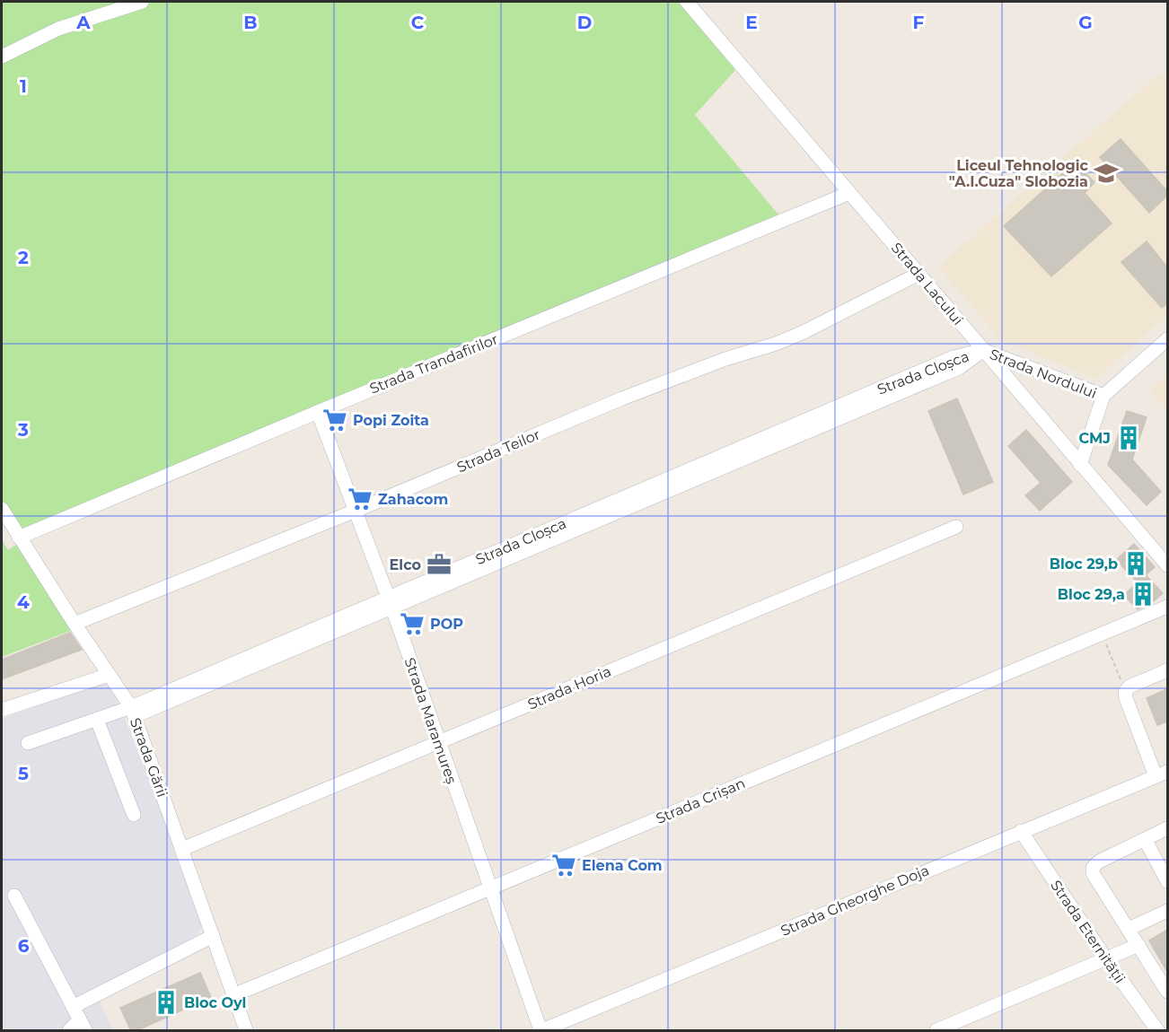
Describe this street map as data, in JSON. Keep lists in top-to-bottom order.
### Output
{
  "streets": {
    "street": [
      "Strada Lacului",
      "Strada Trandafirilor",
      "Strada Cloșca",
      "Strada Nordului",
      "Strada Teilor",
      "Strada Horia",
      "Strada Maramureș",
      "Strada Gării",
      "Strada Crișan",
      "Strada Gheorghe Doja",
      "Strada Eternității"
    ]
  },
  "crossings": [
    ["Strada Lacului", "Strada Trandafirilor"],
    ["Strada Lacului", "Strada Cloșca"],
    ["Strada Lacului", "Strada Nordului"],
    ["Strada Lacului", "Strada Teilor"],
    ["Strada Trandafirilor", "Strada Maramureș"],
    ["Strada Trandafirilor", "Strada Gării"],
    ["Strada Cloșca", "Strada Nordului"],
    ["Strada Cloșca", "Strada Maramureș"],
    ["Strada Cloșca", "Strada Gării"],
    ["Strada Teilor", "Strada Maramureș"],
    ["Strada Teilor", "Strada Gării"],
    ["Strada Horia", "Strada Maramureș"],
    ["Strada Horia", "Strada Gării"],
    ["Strada Maramureș", "Strada Crișan"],
    ["Strada Maramureș", "Strada Gheorghe Doja"],
    ["Strada Gării", "Strada Crișan"],
    ["Strada Gheorghe Doja", "Strada Eternității"]
  ],
  "places": {
    "school or university": ["Liceul Tehnologic \"A.I.Cuza\" Slobozia"],
    "supermarket": [
      "Popi Zoita",
      "Zahacom",
      "POP",
      "Elena Com"
    ],
    "building": [
      "CMJ",
      "Bloc 29,b",
      "Bloc 29,a",
      "Bloc Oyl"
    ],
    "office": ["Elco"]
  },
  "grid": {
    "columns": [
      "A",
      "B",
      "C",
      "D",
      "E",
      "F",
      "G"
    ],
    "rows": [
      "1",
      "2",
      "3",
      "4",
      "5",
      "6"
    ]
  }
}
